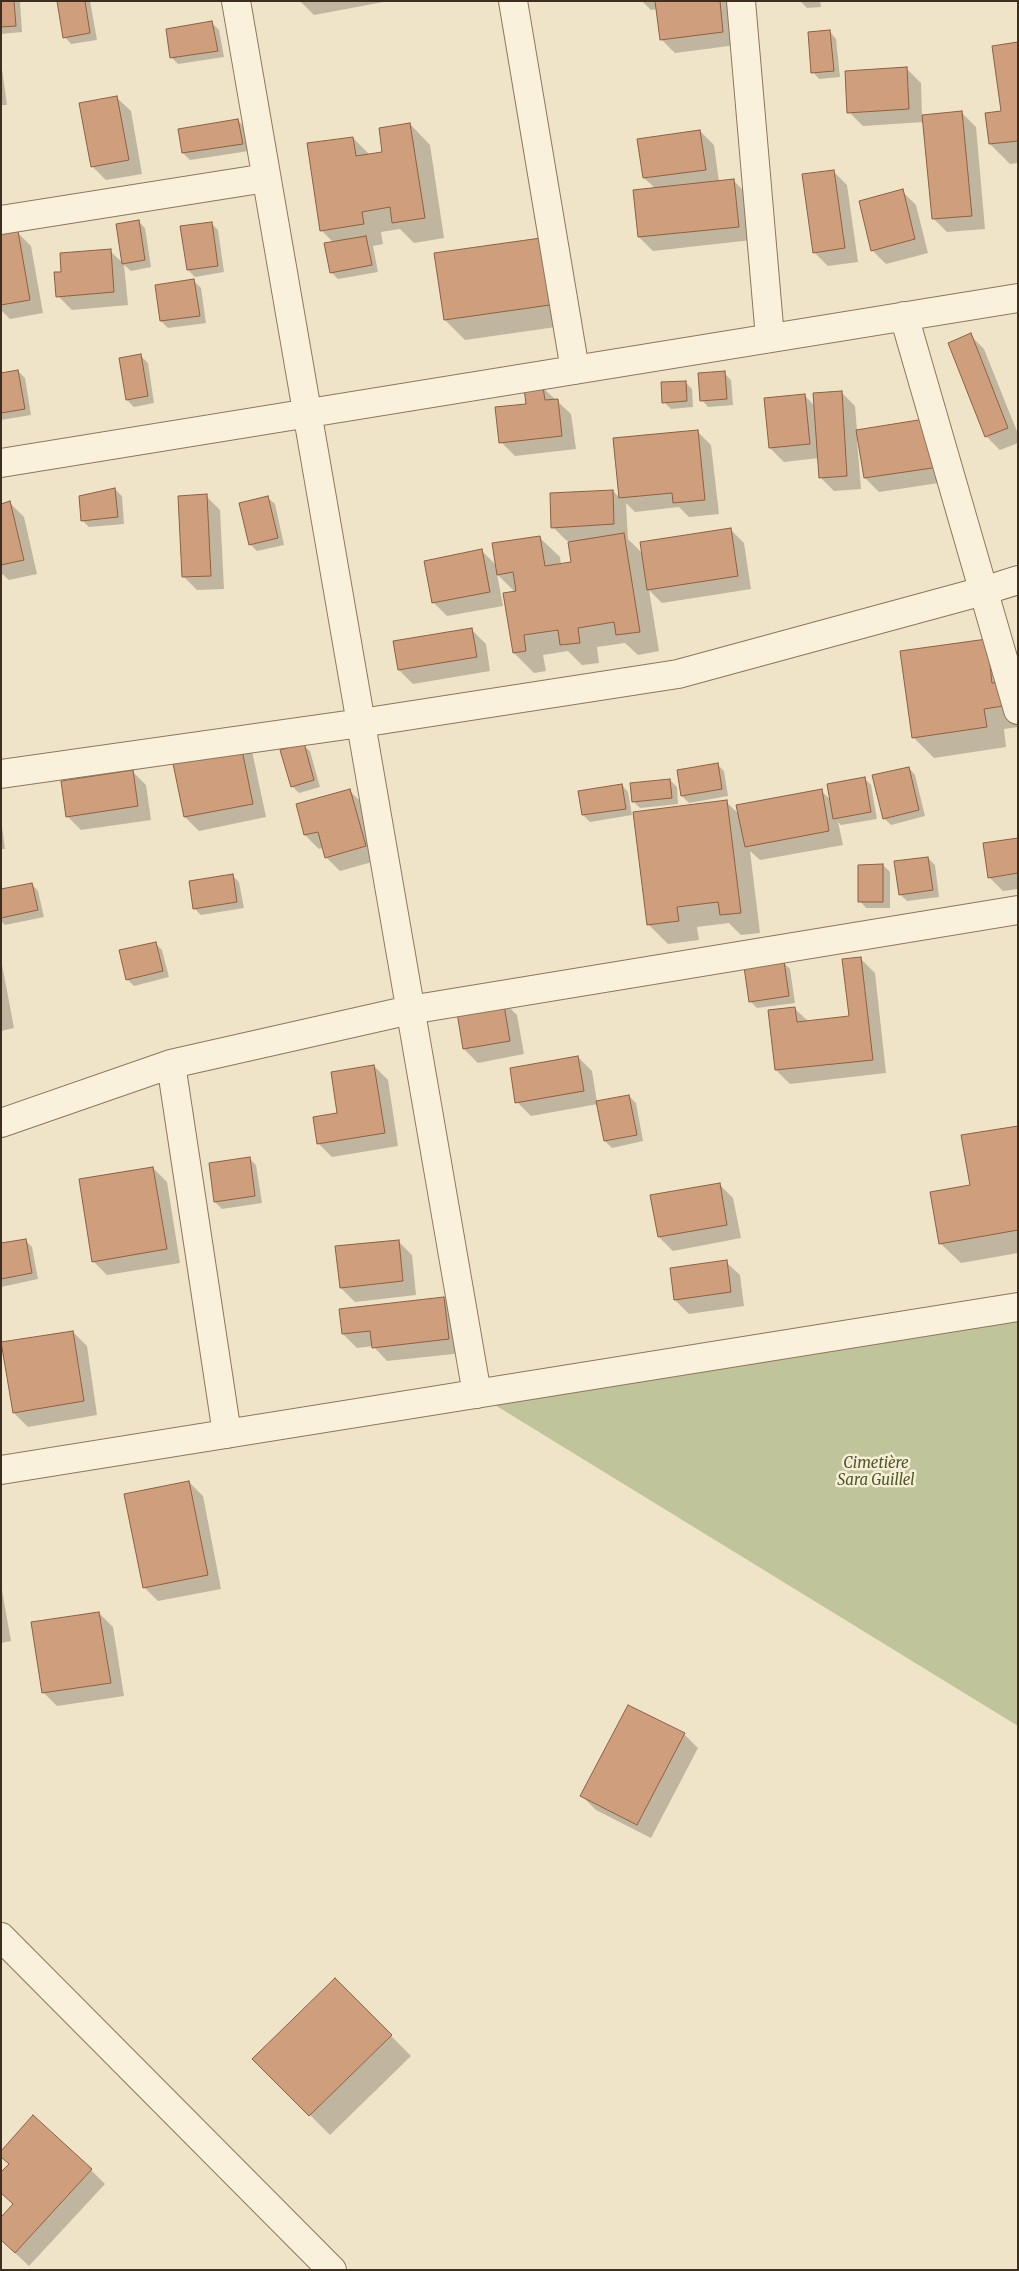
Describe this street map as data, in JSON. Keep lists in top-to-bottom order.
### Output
{
  "parks": ["Cimetière Sara Guillel"]
}
